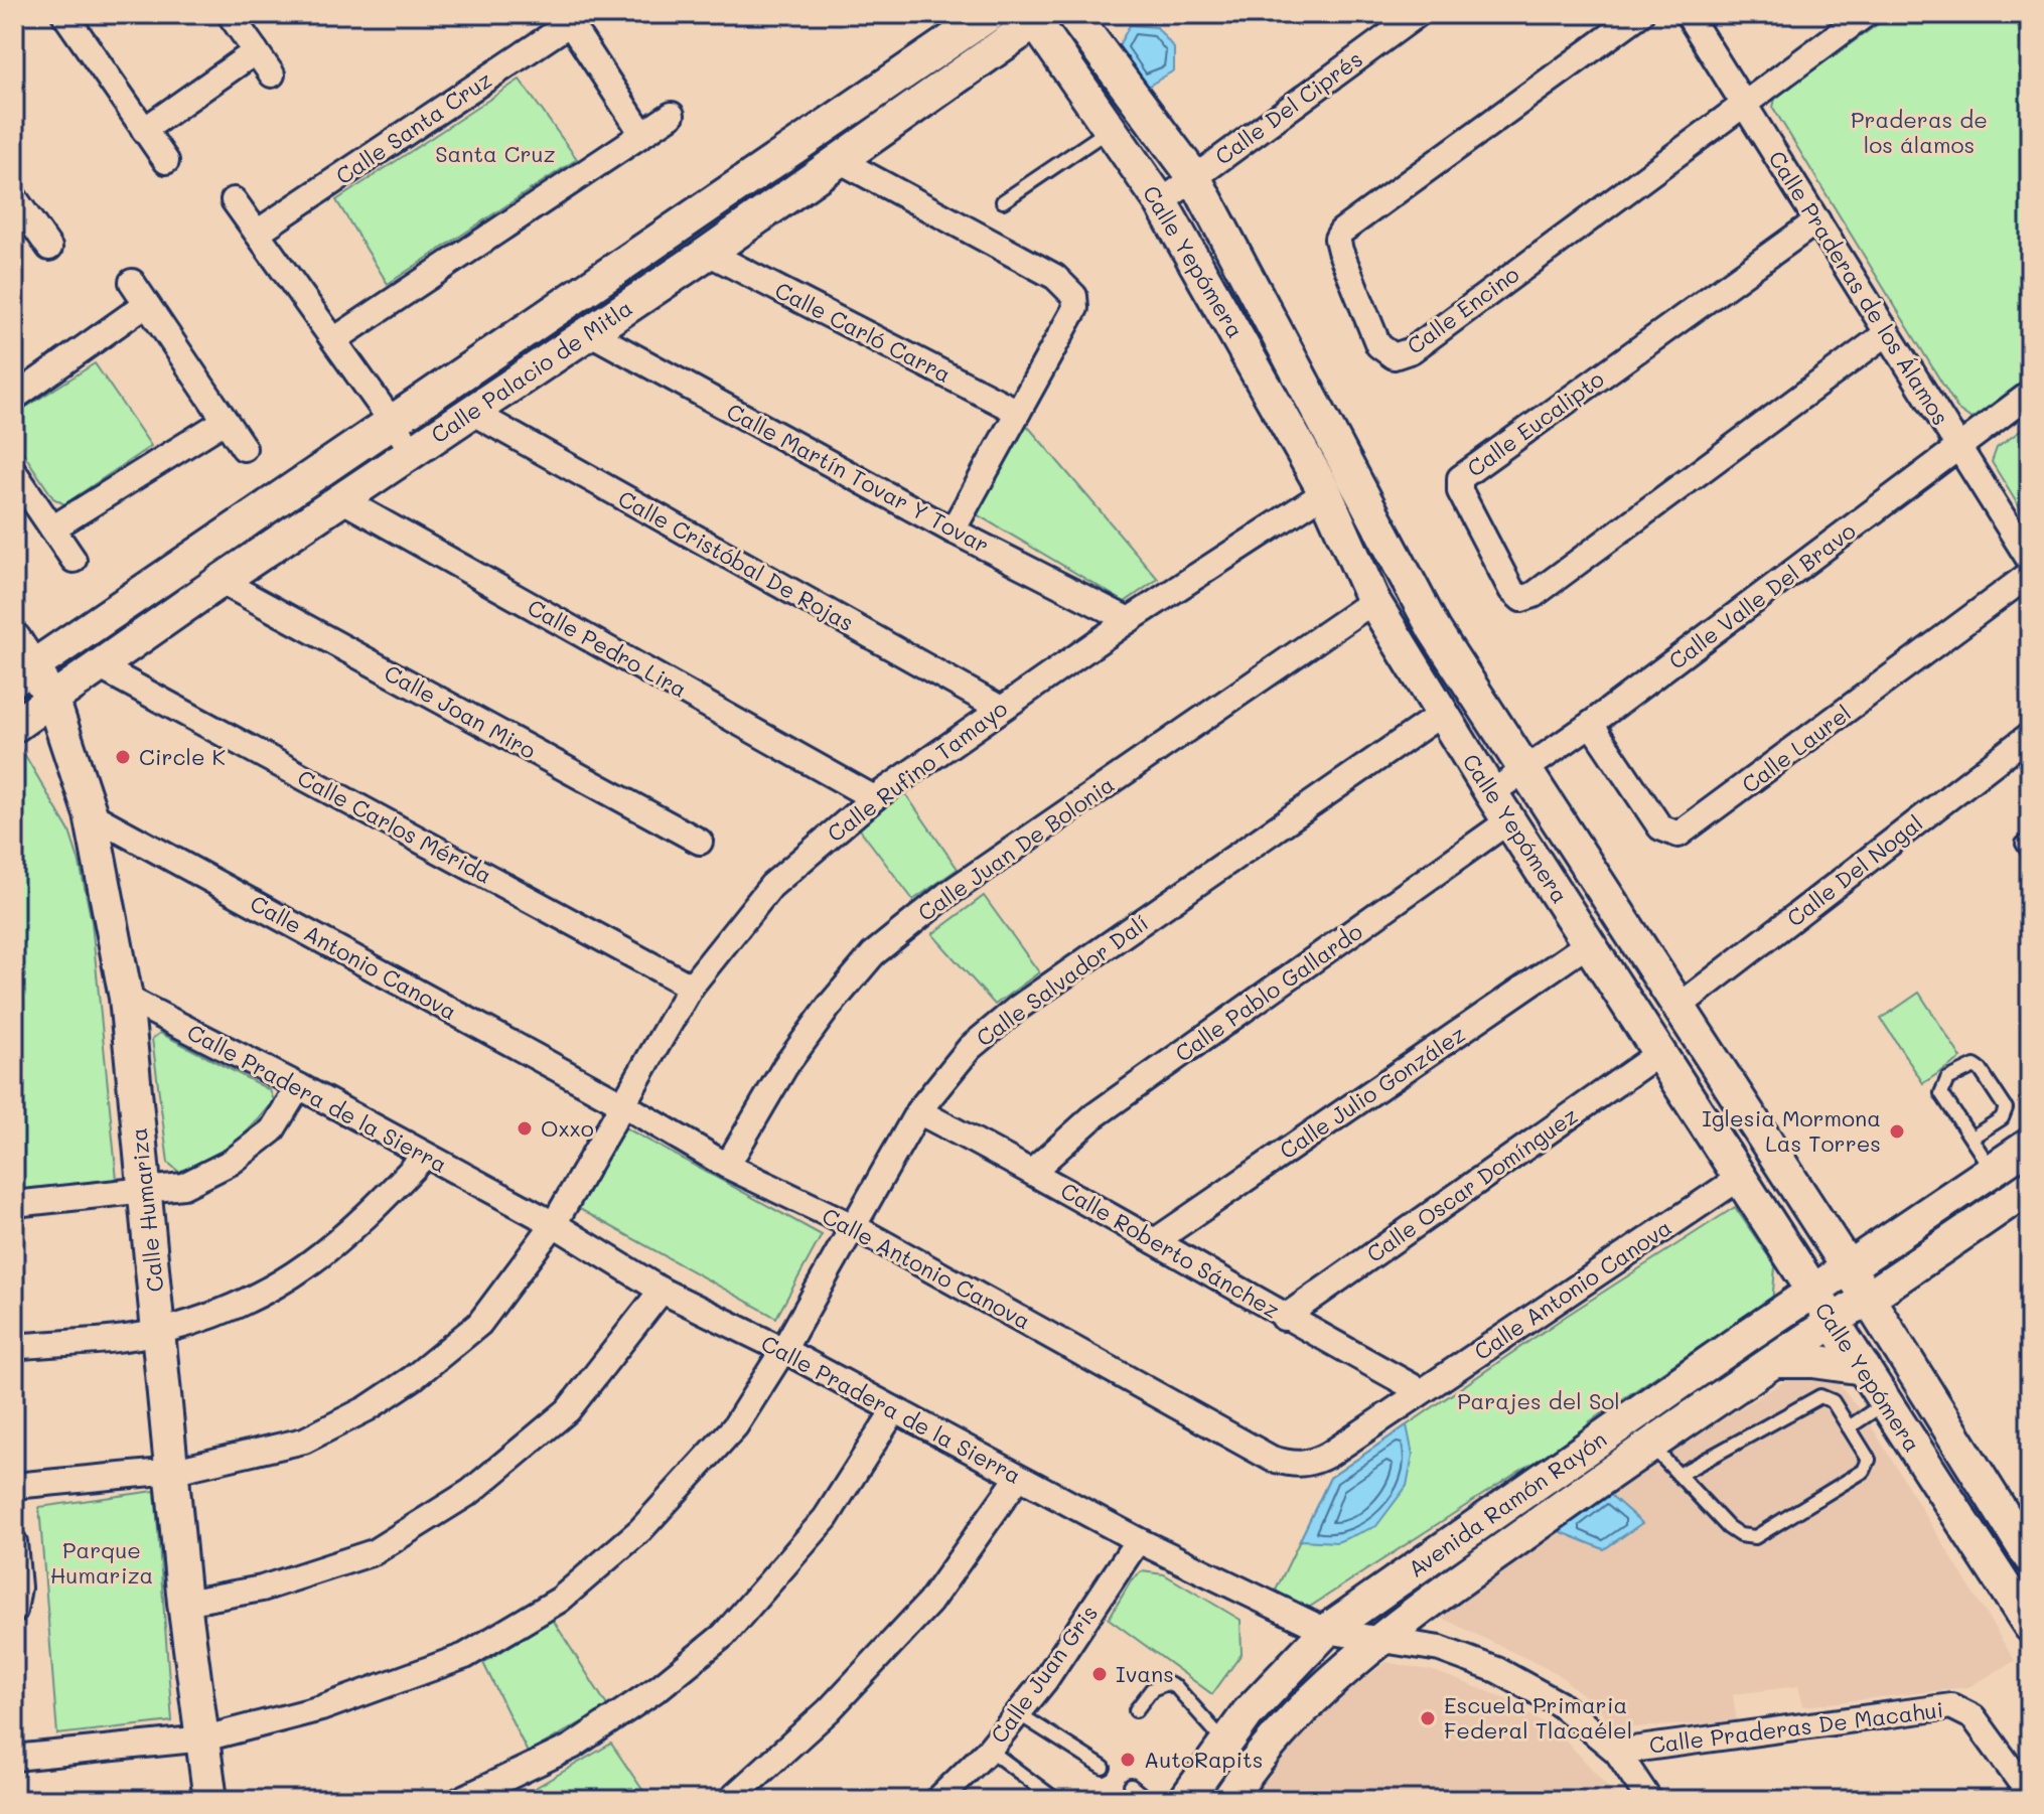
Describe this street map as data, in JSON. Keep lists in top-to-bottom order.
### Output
{
  "streets": {
    "main road": [
      "Calle Yepómera",
      "Calle Palacio de Mitla",
      "Calle Humariza",
      "Avenida Ramón Rayón"
    ],
    "street": [
      "Calle Del Ciprés",
      "Calle Santa Cruz",
      "Calle Praderas de los Álamos",
      "Calle Encino",
      "Calle Carló Carra",
      "Calle Eucalipto",
      "Calle Martín Tovar Y Tovar",
      "Calle Cristóbal De Rojas",
      "Calle Valle Del Bravo",
      "Calle Pedro Lira",
      "Calle Joan Miro",
      "Calle Laurel",
      "Calle Rufino Tamayo",
      "Calle Carlos Mérida",
      "Calle Juan De Bolonia",
      "Calle Del Nogal",
      "Calle Antonio Canova",
      "Calle Salvador Dalí",
      "Calle Pablo Gallardo",
      "Calle Julio González",
      "Calle Pradera de la Sierra",
      "Calle Oscar Domínguez",
      "Calle Roberto Sánchez",
      "Calle Juan Gris",
      "Calle Praderas De Macahui"
    ]
  },
  "crossings": [
    ["Calle Del Ciprés", "Calle Yepómera"],
    ["Calle Yepómera", "Calle Palacio de Mitla"],
    ["Calle Yepómera", "Calle Valle Del Bravo"],
    ["Calle Yepómera", "Calle Rufino Tamayo"],
    ["Calle Yepómera", "Calle Juan De Bolonia"],
    ["Calle Yepómera", "Calle Del Nogal"],
    ["Calle Yepómera", "Calle Antonio Canova"],
    ["Calle Yepómera", "Calle Salvador Dalí"],
    ["Calle Yepómera", "Calle Pablo Gallardo"],
    ["Calle Yepómera", "Calle Julio González"],
    ["Calle Yepómera", "Calle Oscar Domínguez"],
    ["Calle Yepómera", "Avenida Ramón Rayón"],
    ["Calle Praderas de los Álamos", "Calle Encino"],
    ["Calle Praderas de los Álamos", "Calle Eucalipto"],
    ["Calle Praderas de los Álamos", "Calle Valle Del Bravo"],
    ["Calle Carló Carra", "Calle Palacio de Mitla"],
    ["Calle Palacio de Mitla", "Calle Martín Tovar Y Tovar"],
    ["Calle Palacio de Mitla", "Calle Cristóbal De Rojas"],
    ["Calle Palacio de Mitla", "Calle Pedro Lira"],
    ["Calle Palacio de Mitla", "Calle Joan Miro"],
    ["Calle Palacio de Mitla", "Calle Carlos Mérida"],
    ["Calle Palacio de Mitla", "Calle Humariza"],
    ["Calle Martín Tovar Y Tovar", "Calle Rufino Tamayo"],
    ["Calle Cristóbal De Rojas", "Calle Rufino Tamayo"],
    ["Calle Valle Del Bravo", "Calle Laurel"],
    ["Calle Pedro Lira", "Calle Rufino Tamayo"],
    ["Calle Rufino Tamayo", "Calle Carlos Mérida"],
    ["Calle Rufino Tamayo", "Calle Antonio Canova"],
    ["Calle Rufino Tamayo", "Calle Pradera de la Sierra"],
    ["Calle Rufino Tamayo", "Calle Humariza"],
    ["Calle Juan De Bolonia", "Calle Antonio Canova"],
    ["Calle Antonio Canova", "Calle Salvador Dalí"],
    ["Calle Antonio Canova", "Calle Humariza"],
    ["Calle Antonio Canova", "Calle Roberto Sánchez"],
    ["Calle Salvador Dalí", "Calle Pradera de la Sierra"],
    ["Calle Salvador Dalí", "Calle Humariza"],
    ["Calle Salvador Dalí", "Calle Roberto Sánchez"],
    ["Calle Pablo Gallardo", "Calle Roberto Sánchez"],
    ["Calle Julio González", "Calle Roberto Sánchez"],
    ["Calle Pradera de la Sierra", "Calle Humariza"],
    ["Calle Pradera de la Sierra", "Avenida Ramón Rayón"],
    ["Calle Pradera de la Sierra", "Calle Juan Gris"],
    ["Calle Pradera de la Sierra", "Calle Praderas De Macahui"],
    ["Calle Oscar Domínguez", "Calle Roberto Sánchez"]
  ],
  "parks": [
    "Praderas de los álamos",
    "Santa Cruz",
    "Parajes del Sol",
    "Parque Humariza"
  ],
  "places": [
    "Circle K",
    "Oxxo",
    "Iglesia Mormona Las Torres",
    "Ivans",
    "Escuela Primaria Federal Tlacaélel",
    "AutoRapits"
  ]
}
